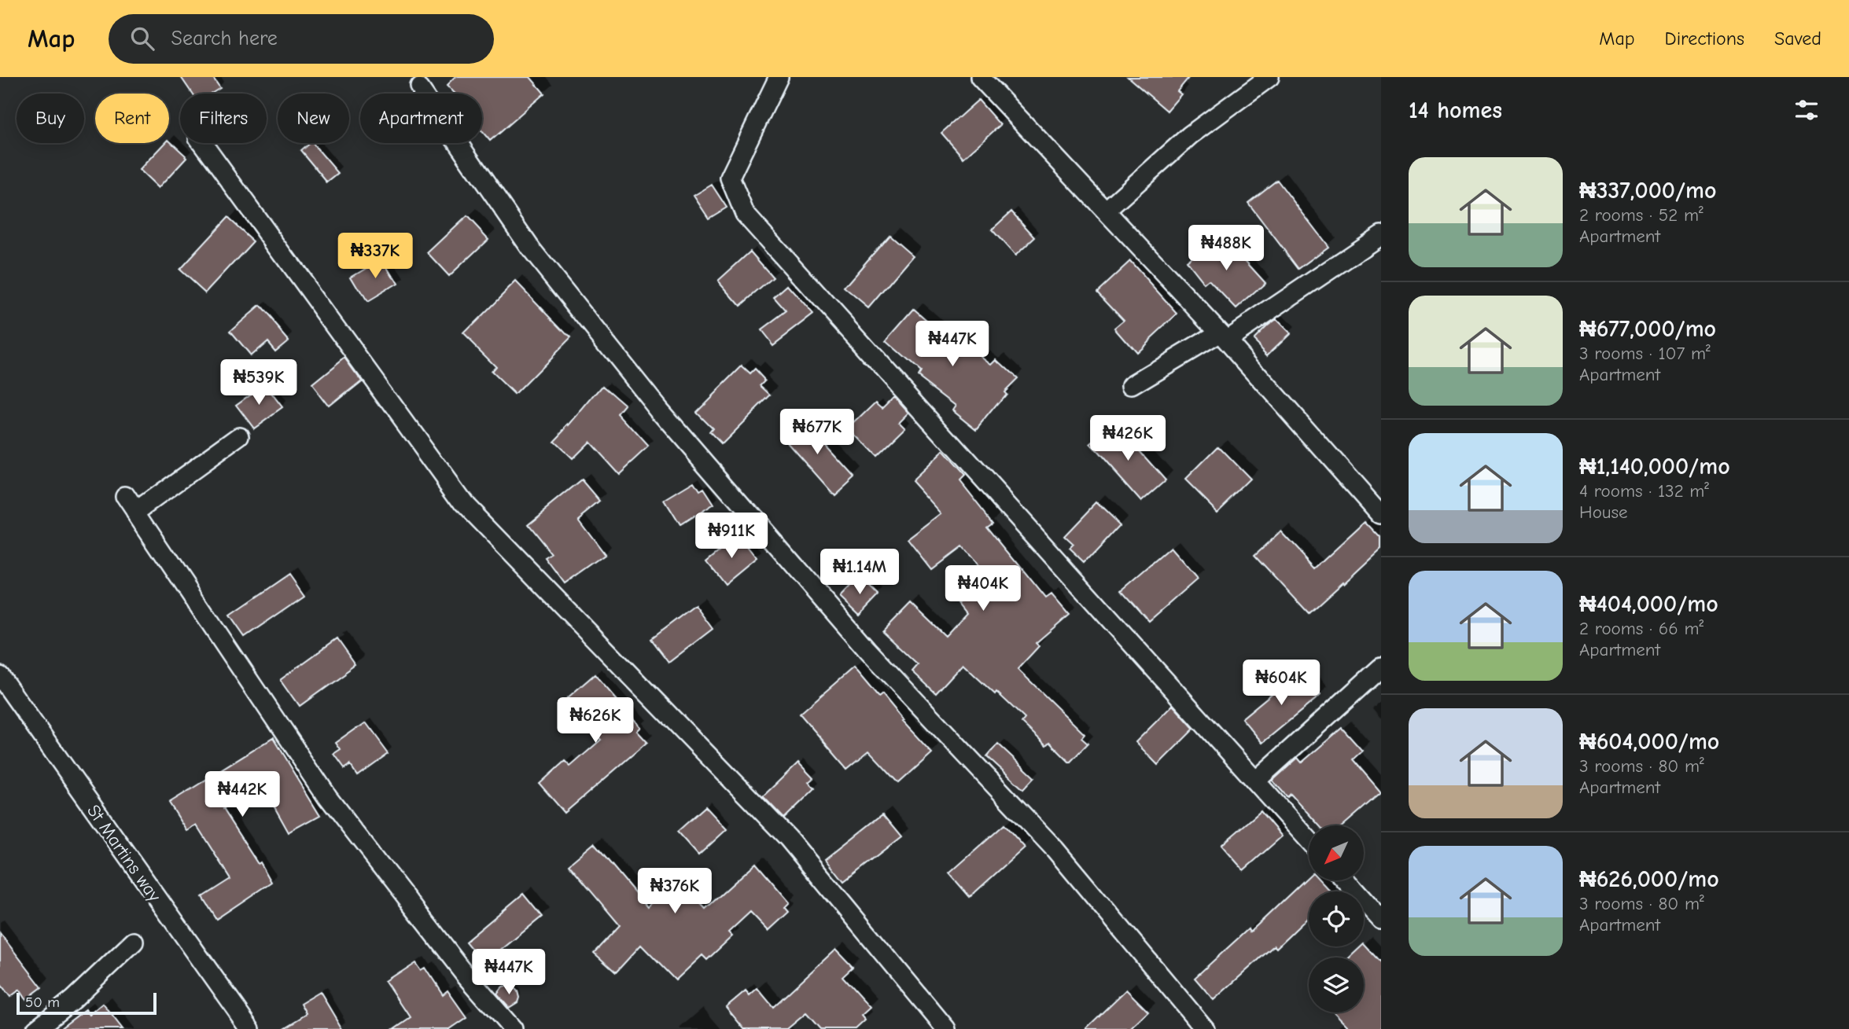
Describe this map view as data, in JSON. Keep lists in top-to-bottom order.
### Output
{
  "streets": {
    "street": ["St Martins way"]
  },
  "scale_bar": "50 m",
  "north": "bottom left",
  "page": {
    "header": "Map",
    "search": "Search here",
    "nav": ["Map", "Directions", "Saved"],
    "heading": "14 homes",
    "chip": [
      "Buy",
      "Rent",
      "Filters",
      "New",
      "Apartment"
    ],
    "list": [
      {
        "name": "₦337,000/mo",
        "note": "2 rooms · 52 m² · Apartment"
      },
      {
        "name": "₦677,000/mo",
        "note": "3 rooms · 107 m² · Apartment"
      },
      {
        "name": "₦1,140,000/mo",
        "note": "4 rooms · 132 m² · House"
      },
      {
        "name": "₦404,000/mo",
        "note": "2 rooms · 66 m² · Apartment"
      },
      {
        "name": "₦604,000/mo",
        "note": "3 rooms · 80 m² · Apartment"
      },
      {
        "name": "₦626,000/mo",
        "note": "3 rooms · 80 m² · Apartment"
      }
    ],
    "price": [
      "₦488K",
      "₦337K",
      "₦447K",
      "₦539K",
      "₦677K",
      "₦426K",
      "₦911K",
      "₦1.14M",
      "₦404K",
      "₦604K",
      "₦626K",
      "₦442K",
      "₦376K",
      "₦447K"
    ],
    "scale": "50 m"
  }
}
